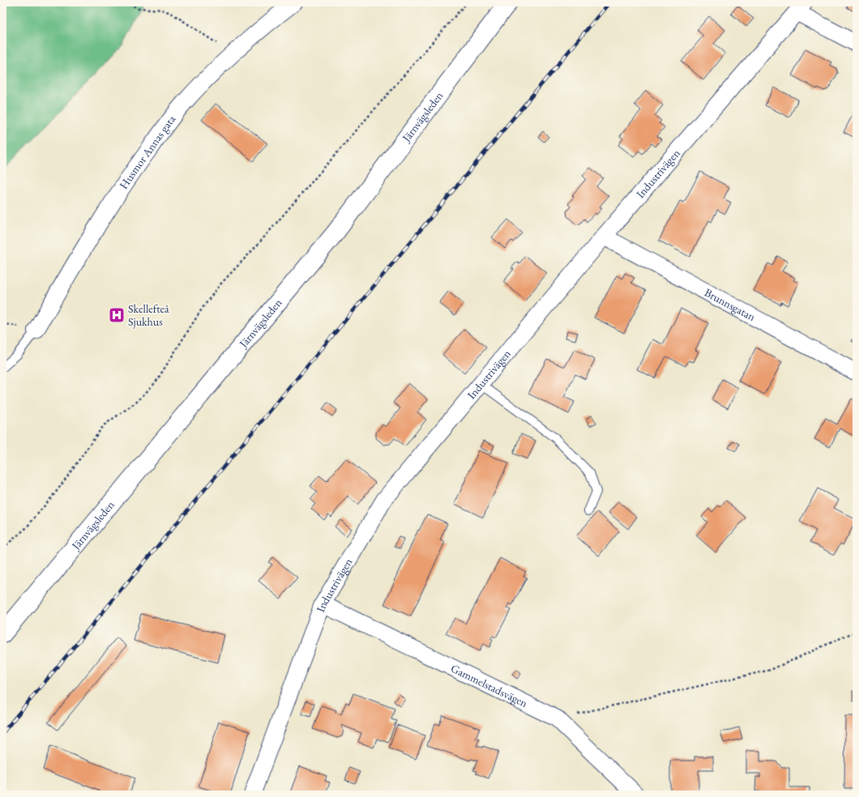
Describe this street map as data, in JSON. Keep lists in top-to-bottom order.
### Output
{
  "streets": {
    "main road": ["Järnvägsleden"],
    "street": [
      "Husmor Annas gata",
      "Industrivägen",
      "Brunnsgatan",
      "Gammelstadsvägen"
    ]
  },
  "crossings": [
    ["Industrivägen", "Brunnsgatan"],
    ["Industrivägen", "Gammelstadsvägen"]
  ],
  "places": {
    "hospital": ["Skellefteå Sjukhus"]
  }
}
